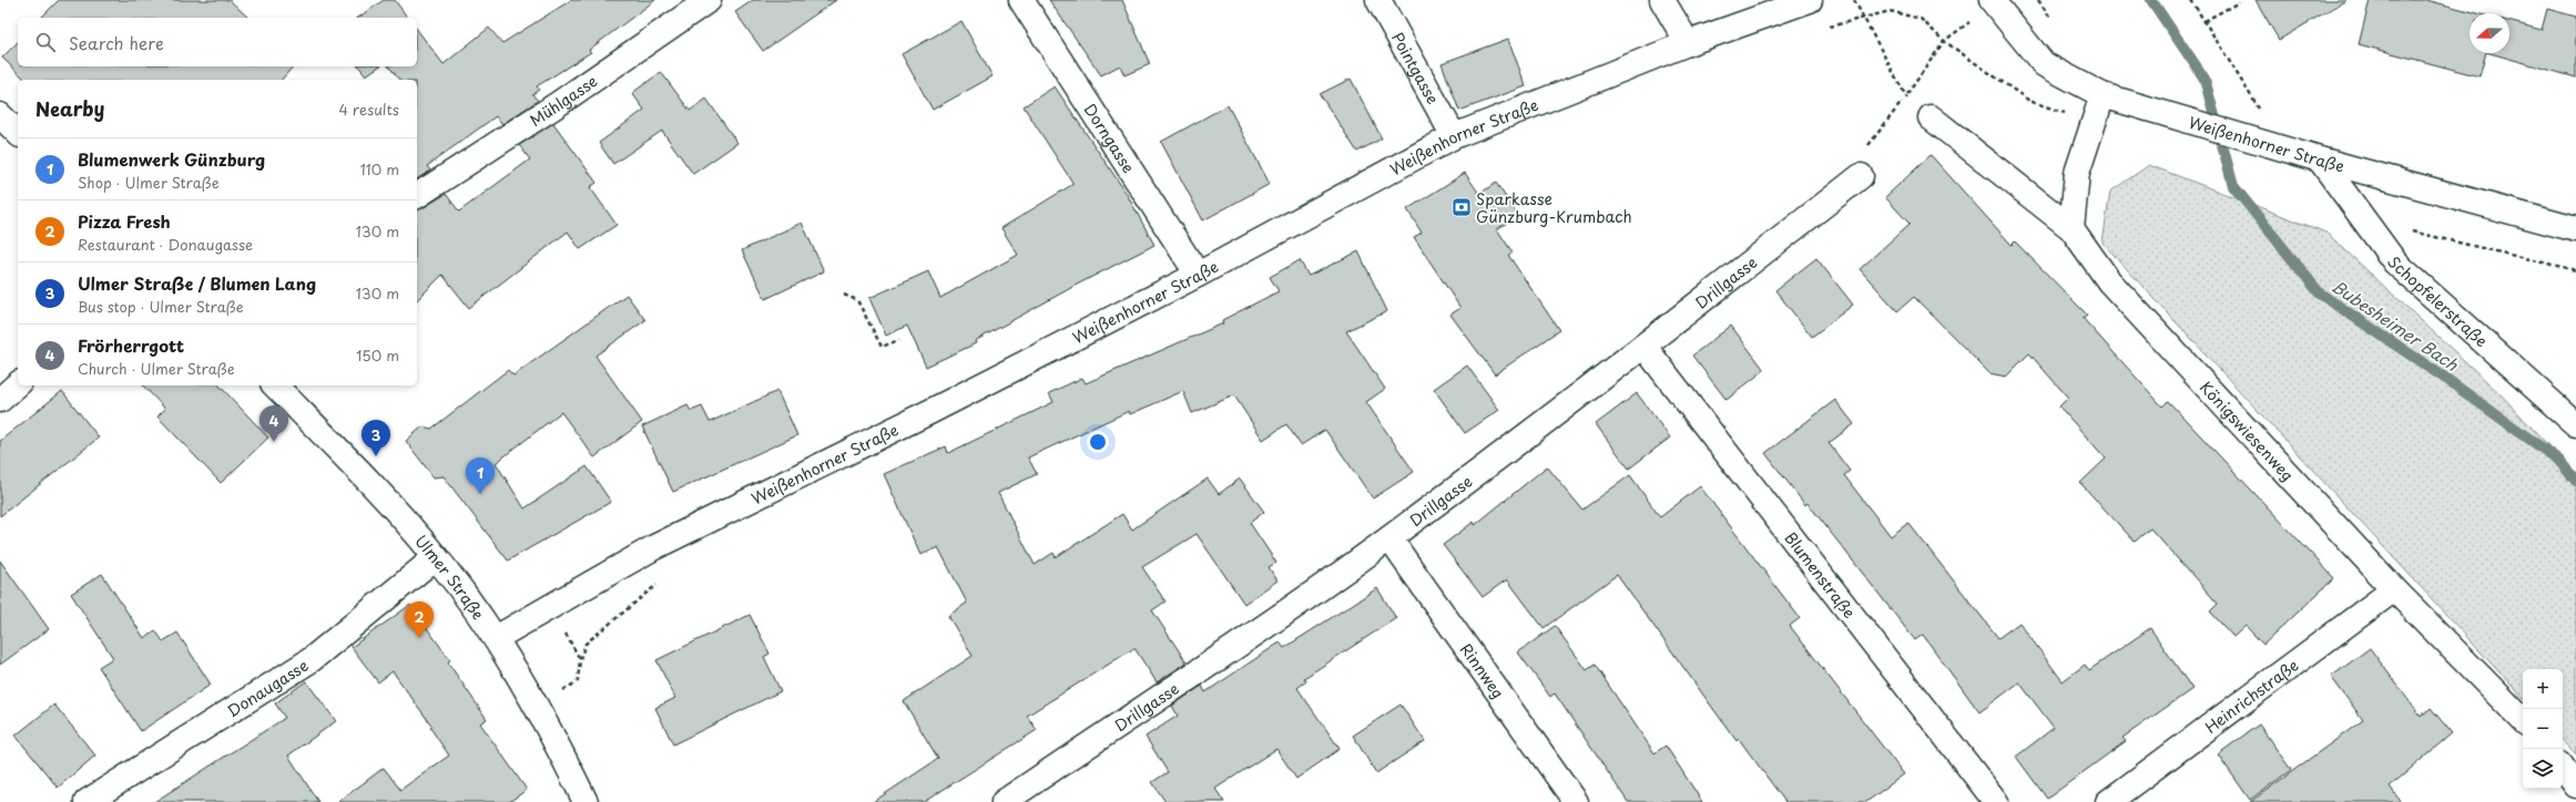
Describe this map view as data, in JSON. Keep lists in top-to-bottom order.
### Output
{
  "streets": {
    "street": [
      "Pointgasse",
      "Mühlgasse",
      "Dorngasse",
      "Weißenhorner Straße",
      "Drillgasse",
      "Schopfelerstraße",
      "Königswiesenweg",
      "Blumenstraße",
      "Ulmer Straße",
      "Rinnweg",
      "Donaugasse",
      "Heinrichstraße"
    ]
  },
  "crossings": [
    ["Pointgasse", "Weißenhorner Straße"],
    ["Dorngasse", "Weißenhorner Straße"],
    ["Weißenhorner Straße", "Schopfelerstraße"],
    ["Weißenhorner Straße", "Ulmer Straße"],
    ["Drillgasse", "Blumenstraße"],
    ["Drillgasse", "Rinnweg"],
    ["Königswiesenweg", "Heinrichstraße"],
    ["Ulmer Straße", "Donaugasse"]
  ],
  "water": ["Bubesheimer Bach"],
  "places": {
    "bank": ["Sparkasse Günzburg-Krumbach"]
  },
  "north": "left",
  "page": {
    "search": "Search here",
    "heading": ["Nearby", "4 results"],
    "list": [
      {
        "mark": "1",
        "name": "Blumenwerk Günzburg",
        "note": "Shop · Ulmer Straße",
        "value": "110 m"
      },
      {
        "mark": "2",
        "name": "Pizza Fresh",
        "note": "Restaurant · Donaugasse",
        "value": "130 m"
      },
      {
        "mark": "3",
        "name": "Ulmer Straße / Blumen Lang",
        "note": "Bus stop · Ulmer Straße",
        "value": "130 m"
      },
      {
        "mark": "4",
        "name": "Frörherrgott",
        "note": "Church · Ulmer Straße",
        "value": "150 m"
      }
    ],
    "pins": [
      "4",
      "3",
      "1",
      "2"
    ],
    "map_buttons": ["+", "−"]
  }
}
